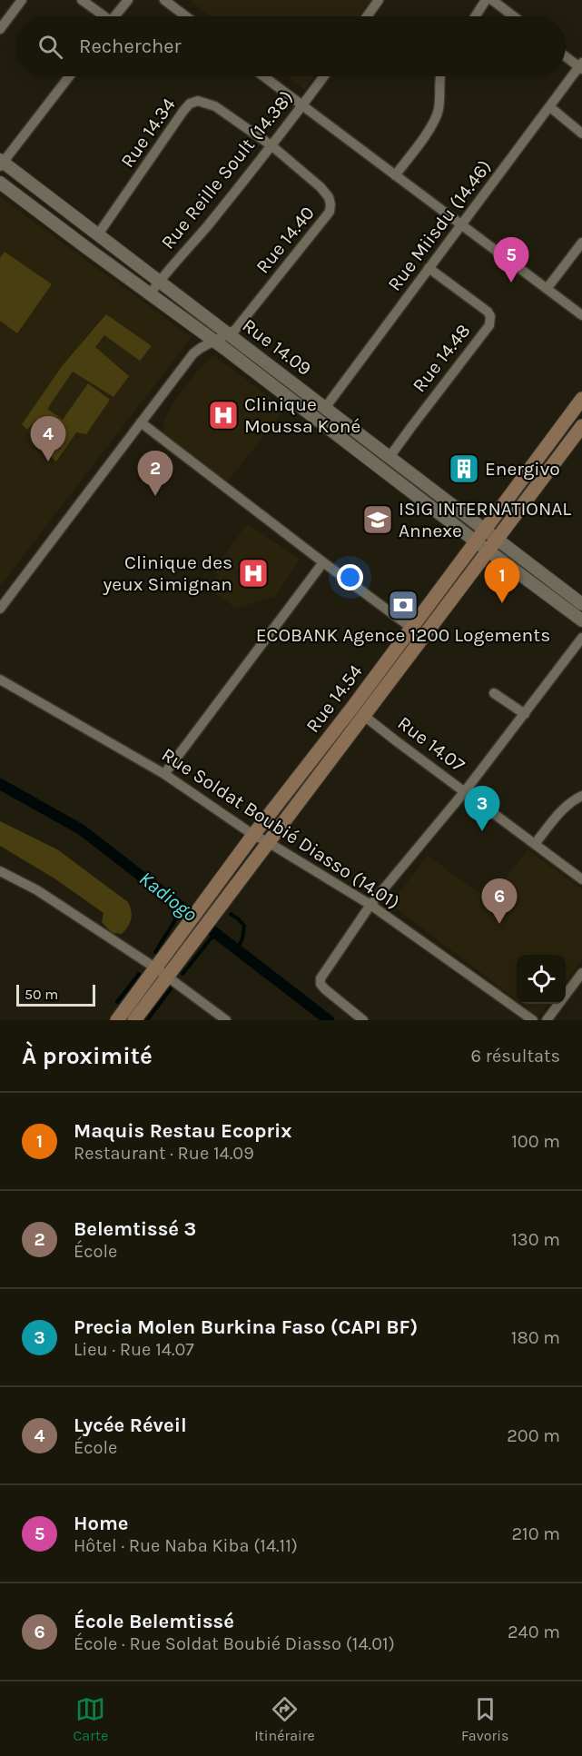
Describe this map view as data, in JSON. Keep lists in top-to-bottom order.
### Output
{
  "streets": {
    "main road": ["Rue 14.54"],
    "street": [
      "Rue 14.34",
      "Rue Reille Soult (14.38)",
      "Rue Miisdu (14.46)",
      "Rue 14.40",
      "Rue 14.09",
      "Rue 14.48",
      "Rue 14.07",
      "Rue Soldat Boubié Diasso (14.01)"
    ]
  },
  "crossings": [
    ["Rue 14.34", "Rue Reille Soult (14.38)"],
    ["Rue 14.34", "Rue 14.40"],
    ["Rue 14.34", "Rue 14.09"],
    ["Rue Reille Soult (14.38)", "Rue 14.40"],
    ["Rue Reille Soult (14.38)", "Rue 14.09"],
    ["Rue Miisdu (14.46)", "Rue 14.09"],
    ["Rue Miisdu (14.46)", "Rue 14.48"],
    ["Rue 14.40", "Rue 14.09"],
    ["Rue 14.09", "Rue 14.48"],
    ["Rue 14.09", "Rue 14.54"],
    ["Rue 14.54", "Rue 14.07"],
    ["Rue 14.54", "Rue Soldat Boubié Diasso (14.01)"]
  ],
  "water": ["Kadiogo"],
  "places": {
    "hospital": ["Clinique Moussa Koné", "Clinique des yeux Simignan"],
    "building": ["Energivo"],
    "school or university": ["ISIG INTERNATIONAL Annexe"],
    "bank": ["ECOBANK Agence 1200 Logements"]
  },
  "scale_bar": "50 m",
  "page": {
    "search": "Rechercher",
    "pins": [
      "5",
      "4",
      "2",
      "1",
      "3",
      "6"
    ],
    "scale": "50 m",
    "heading": ["À proximité", "6 résultats"],
    "list": [
      {
        "mark": "1",
        "name": "Maquis Restau Ecoprix",
        "note": "Restaurant · Rue 14.09",
        "value": "100 m"
      },
      {
        "mark": "2",
        "name": "Belemtissé 3",
        "note": "École",
        "value": "130 m"
      },
      {
        "mark": "3",
        "name": "Precia Molen Burkina Faso (CAPI BF)",
        "note": "Lieu · Rue 14.07",
        "value": "180 m"
      },
      {
        "mark": "4",
        "name": "Lycée Réveil",
        "note": "École",
        "value": "200 m"
      },
      {
        "mark": "5",
        "name": "Home",
        "note": "Hôtel · Rue Naba Kiba (14.11)",
        "value": "210 m"
      },
      {
        "mark": "6",
        "name": "École Belemtissé",
        "note": "École · Rue Soldat Boubié Diasso (14.01)",
        "value": "240 m"
      }
    ],
    "nav": ["Carte", "Itinéraire", "Favoris"]
  }
}
